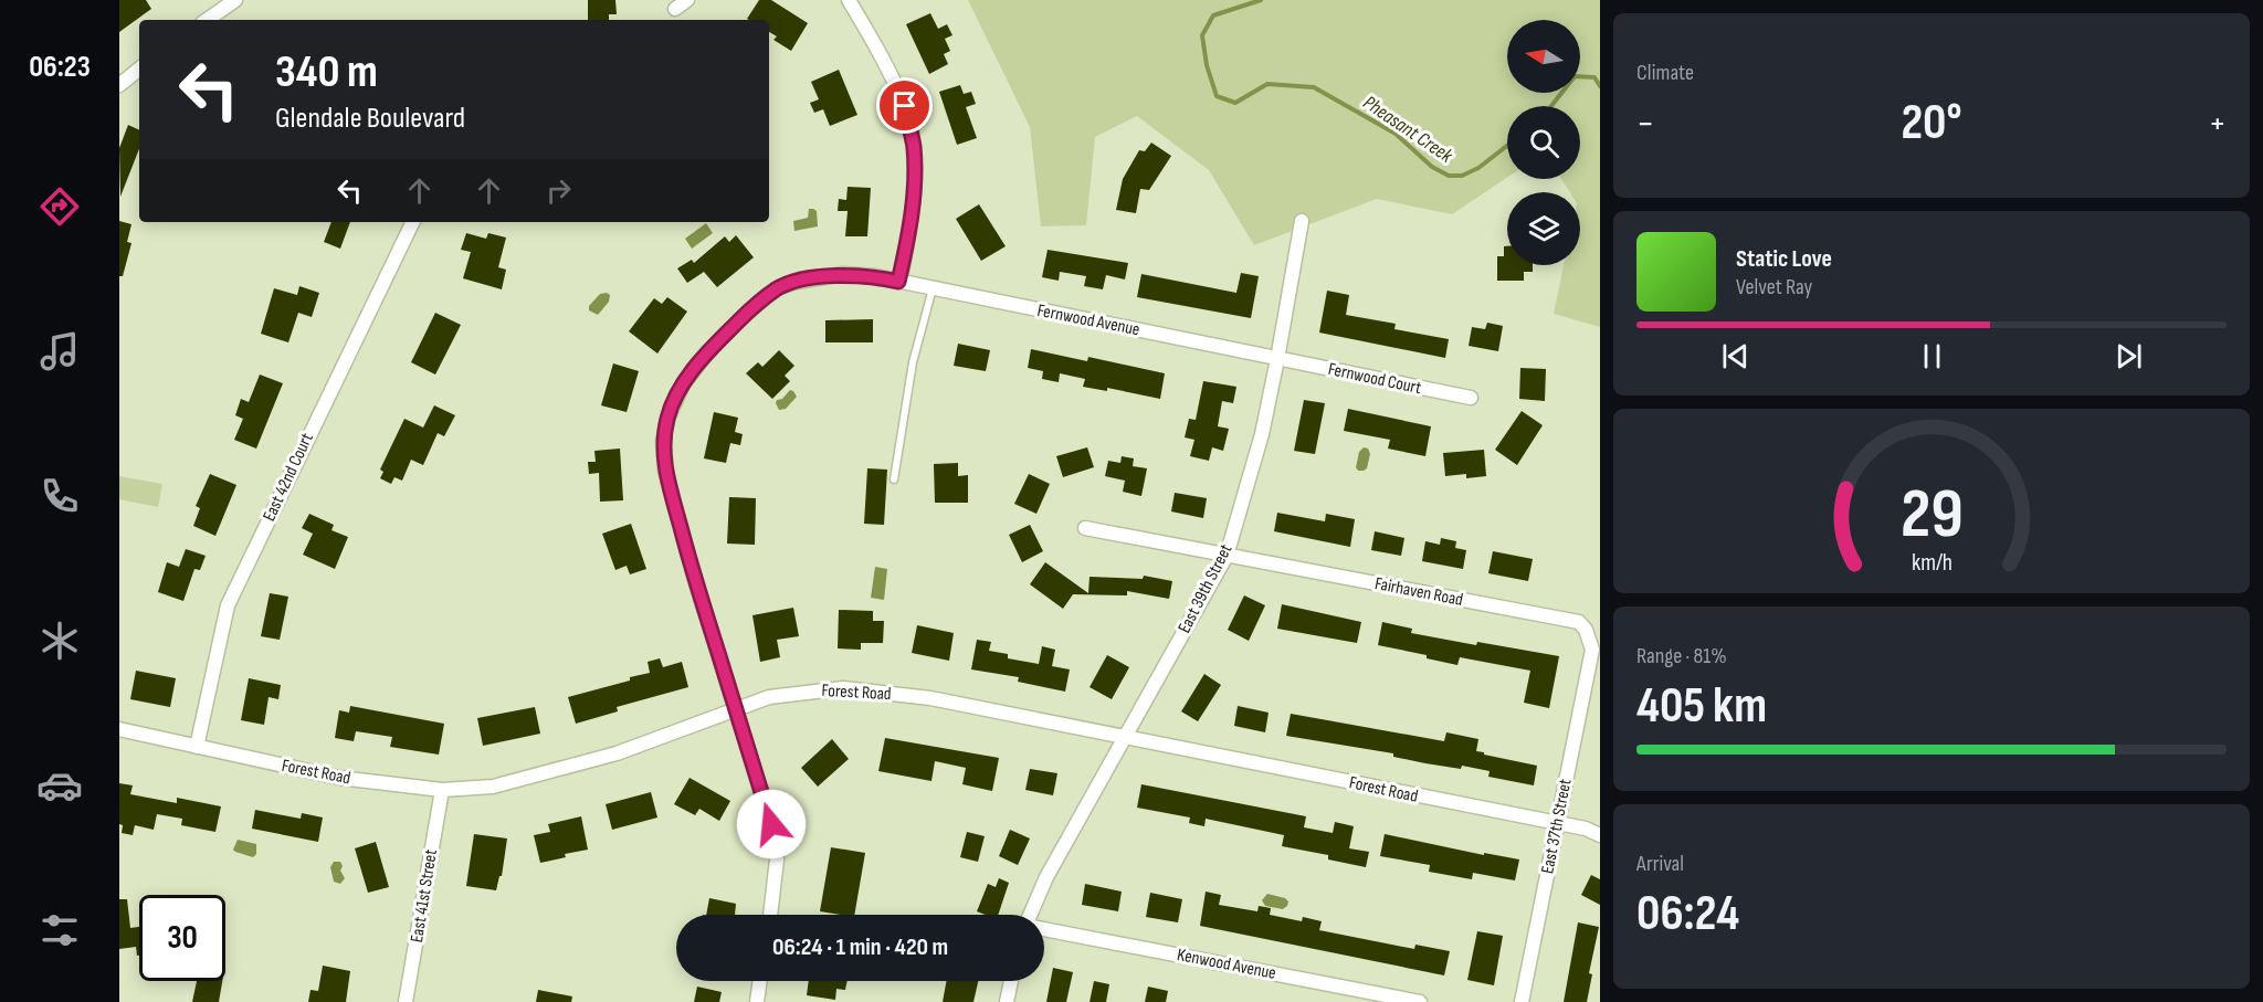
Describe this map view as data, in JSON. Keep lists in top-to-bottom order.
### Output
{
  "streets": {
    "street": [
      "Fernwood Avenue",
      "Fernwood Court",
      "East 42nd Court",
      "East 39th Street",
      "Fairhaven Road",
      "Forest Road",
      "East 37th Street",
      "East 41st Street",
      "Kenwood Avenue"
    ]
  },
  "crossings": [
    ["Fernwood Avenue", "Fernwood Court"],
    ["Fernwood Avenue", "East 39th Street"],
    ["Fernwood Avenue", "Forest Road"],
    ["Fernwood Court", "East 39th Street"],
    ["East 42nd Court", "Forest Road"],
    ["East 39th Street", "Fairhaven Road"],
    ["East 39th Street", "Forest Road"],
    ["Fairhaven Road", "East 37th Street"],
    ["Forest Road", "East 37th Street"],
    ["Forest Road", "East 41st Street"]
  ],
  "water": ["Pheasant Creek"],
  "north": "left",
  "page": {
    "tabs": "06:23",
    "tile": [
      "Climate",
      ["Range · 81%", "405 km"],
      ["Arrival", "06:24"]
    ],
    "turn": ["340 m", "Glendale Boulevard"],
    "heat": ["−", "20°", "+"],
    "song": ["Static Love", "Velvet Ray"],
    "limit": "30",
    "trip": "06:24 · 1 min · 420 m",
    "gauge": ["29", "km/h"]
  }
}
